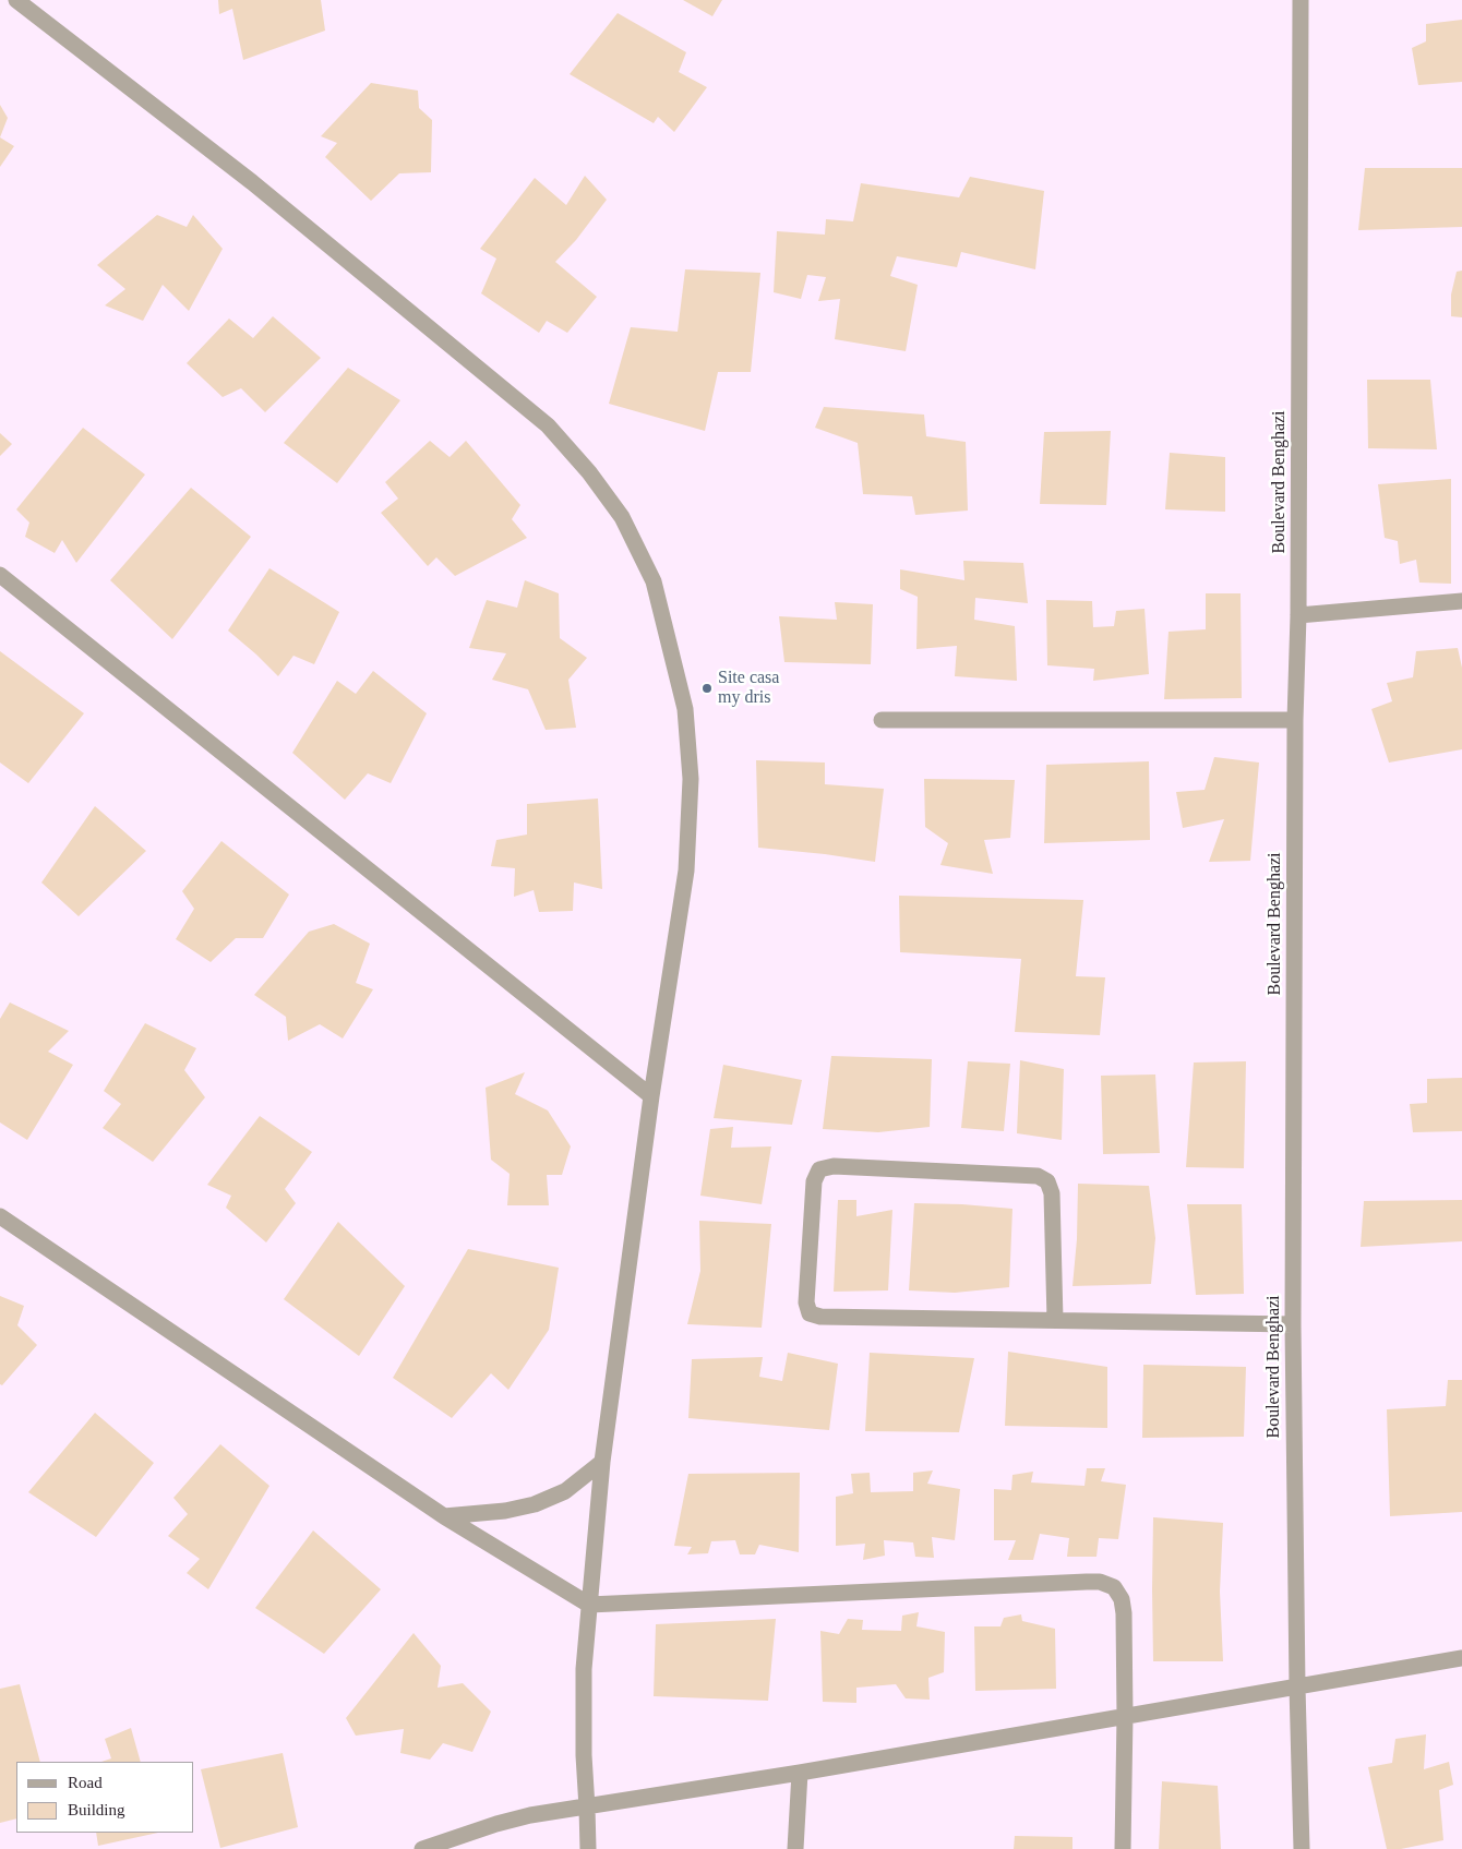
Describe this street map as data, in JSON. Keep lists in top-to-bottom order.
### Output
{
  "streets": {
    "street": ["Boulevard Benghazi"]
  },
  "places": ["Site casa my dris"],
  "legend": ["Road", "Building"]
}
